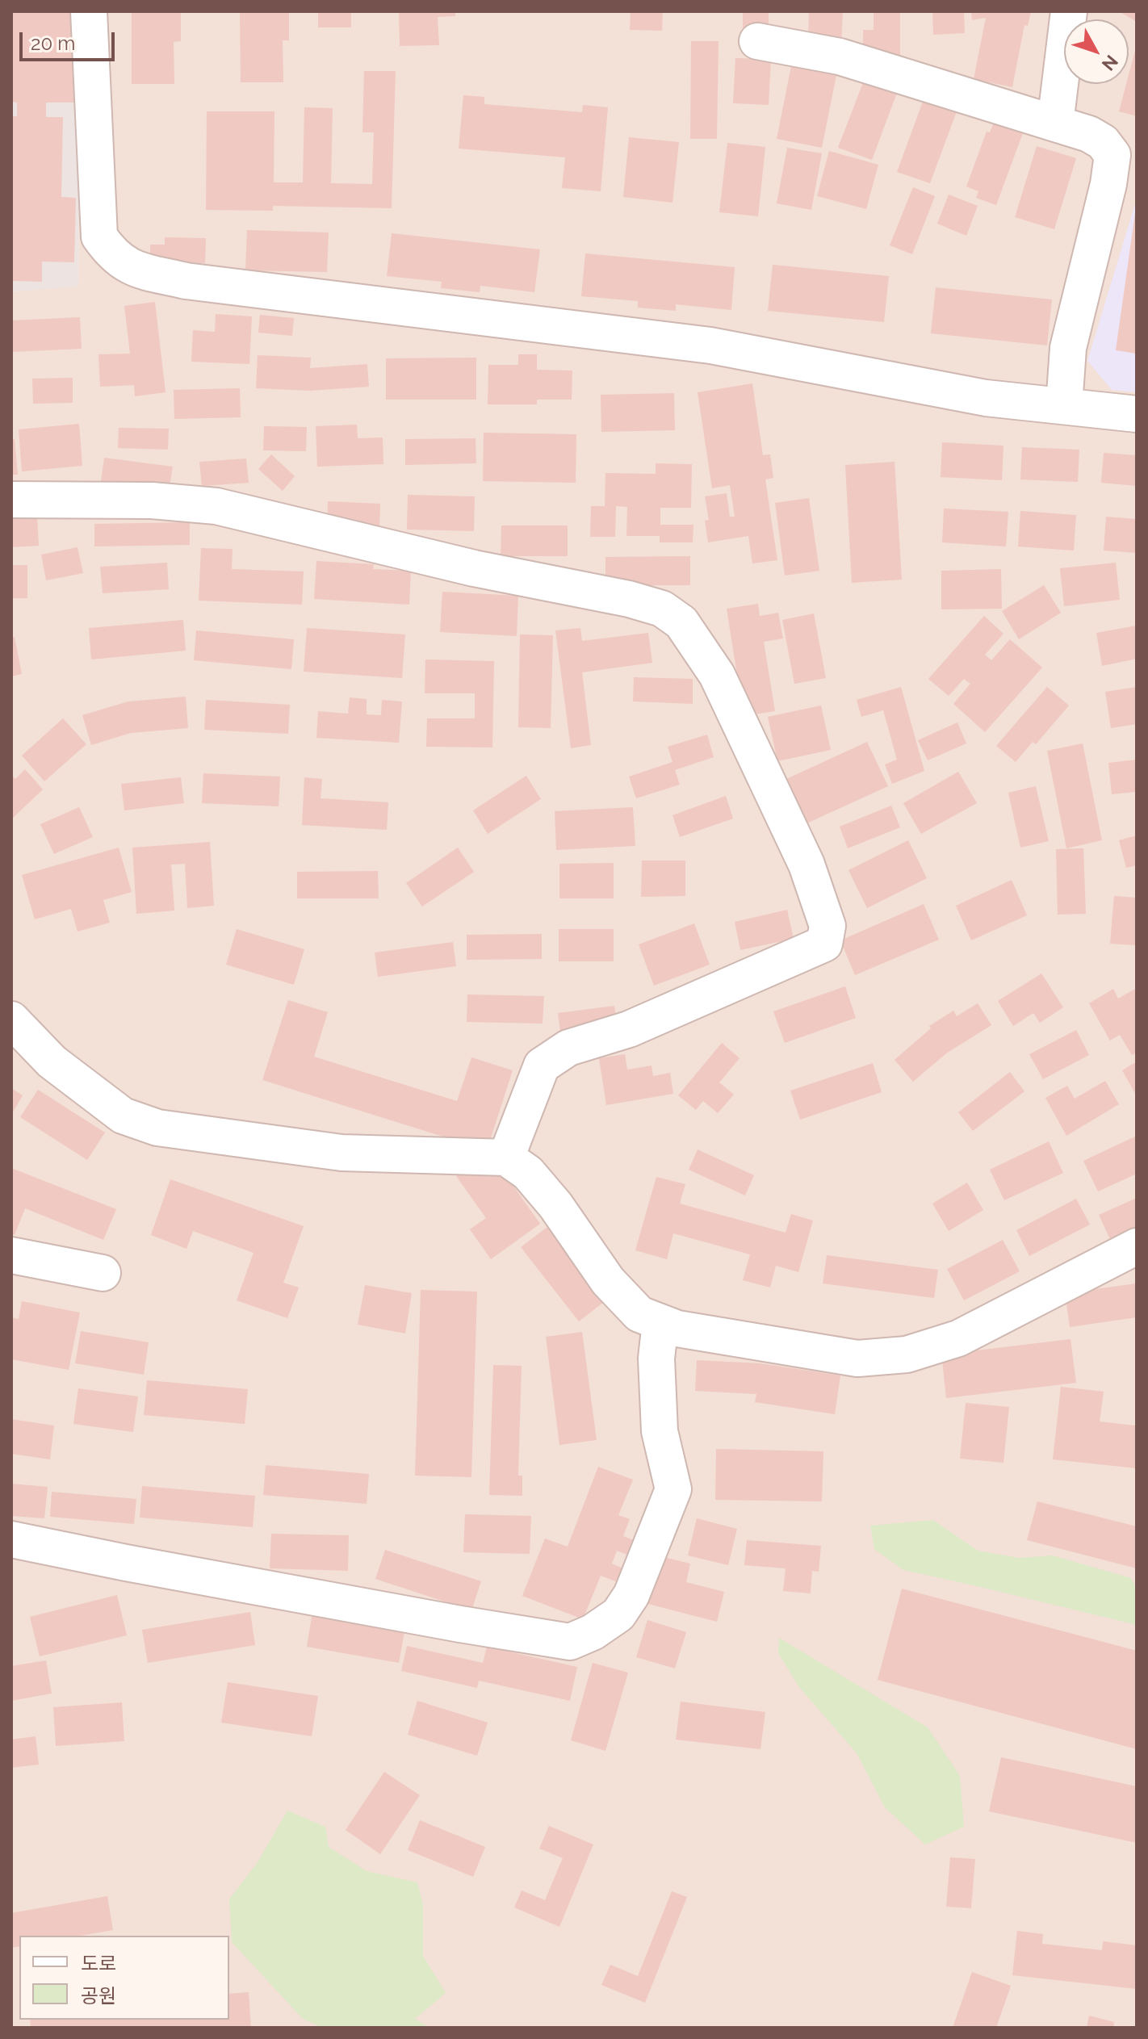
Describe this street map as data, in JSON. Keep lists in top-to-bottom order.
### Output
{
  "legend": ["도로", "공원"],
  "scale_bar": "20 m",
  "north": "bottom right"
}
